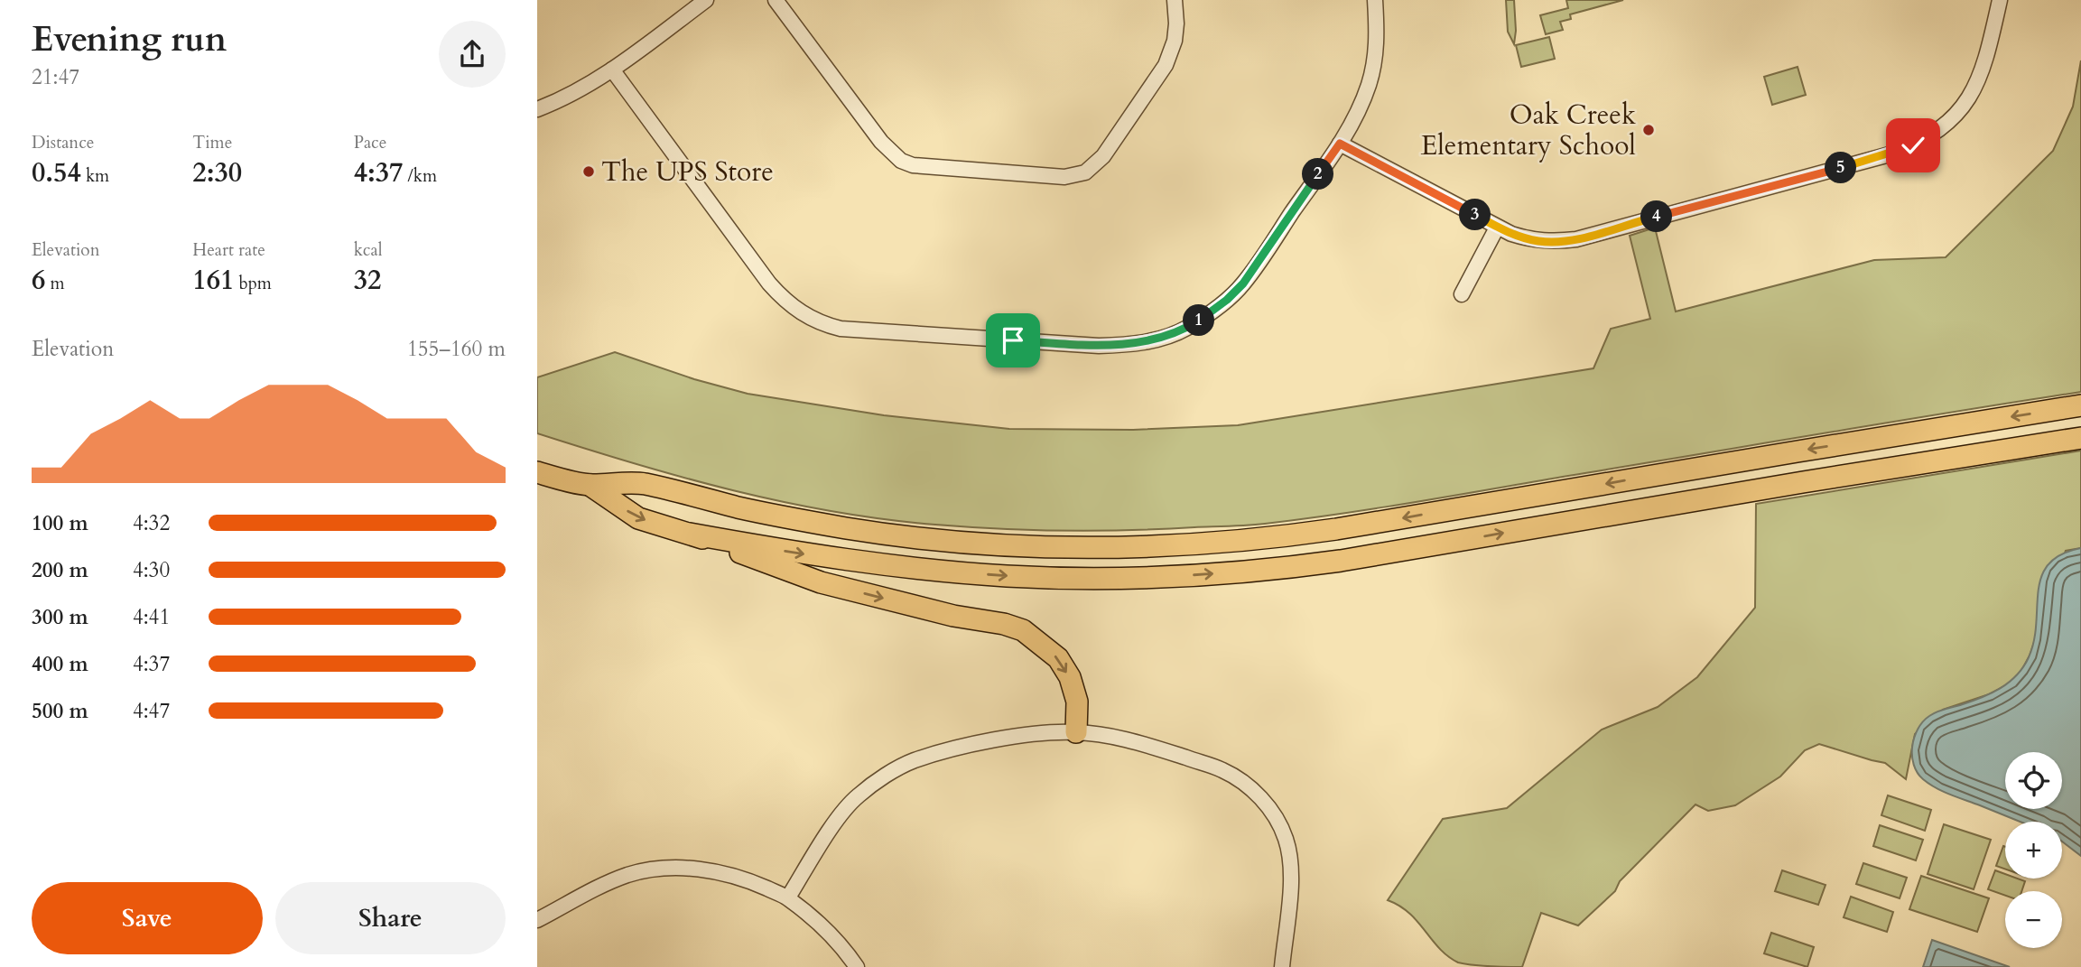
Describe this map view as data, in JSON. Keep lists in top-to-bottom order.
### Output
{
  "places": ["Oak Creek Elementary School", "The UPS Store"],
  "page": {
    "heading": ["Evening run", "21:47"],
    "stats": [
      ["Distance", "0.54 km"],
      ["Time", "2:30"],
      ["Pace", "4:37 /km"],
      ["Elevation", "6 m"],
      ["Heart rate", "161 bpm"],
      ["kcal", "32"]
    ],
    "pins": [
      "5",
      "2",
      "3",
      "4",
      "1"
    ],
    "chart": ["Elevation", "155–160 m"],
    "list": [
      {
        "name": "100 m",
        "note": "4:32"
      },
      {
        "name": "200 m",
        "note": "4:30"
      },
      {
        "name": "300 m",
        "note": "4:41"
      },
      {
        "name": "400 m",
        "note": "4:37"
      },
      {
        "name": "500 m",
        "note": "4:47"
      }
    ],
    "map_buttons": ["+", "−"],
    "buttons": ["Save", "Share"]
  }
}
